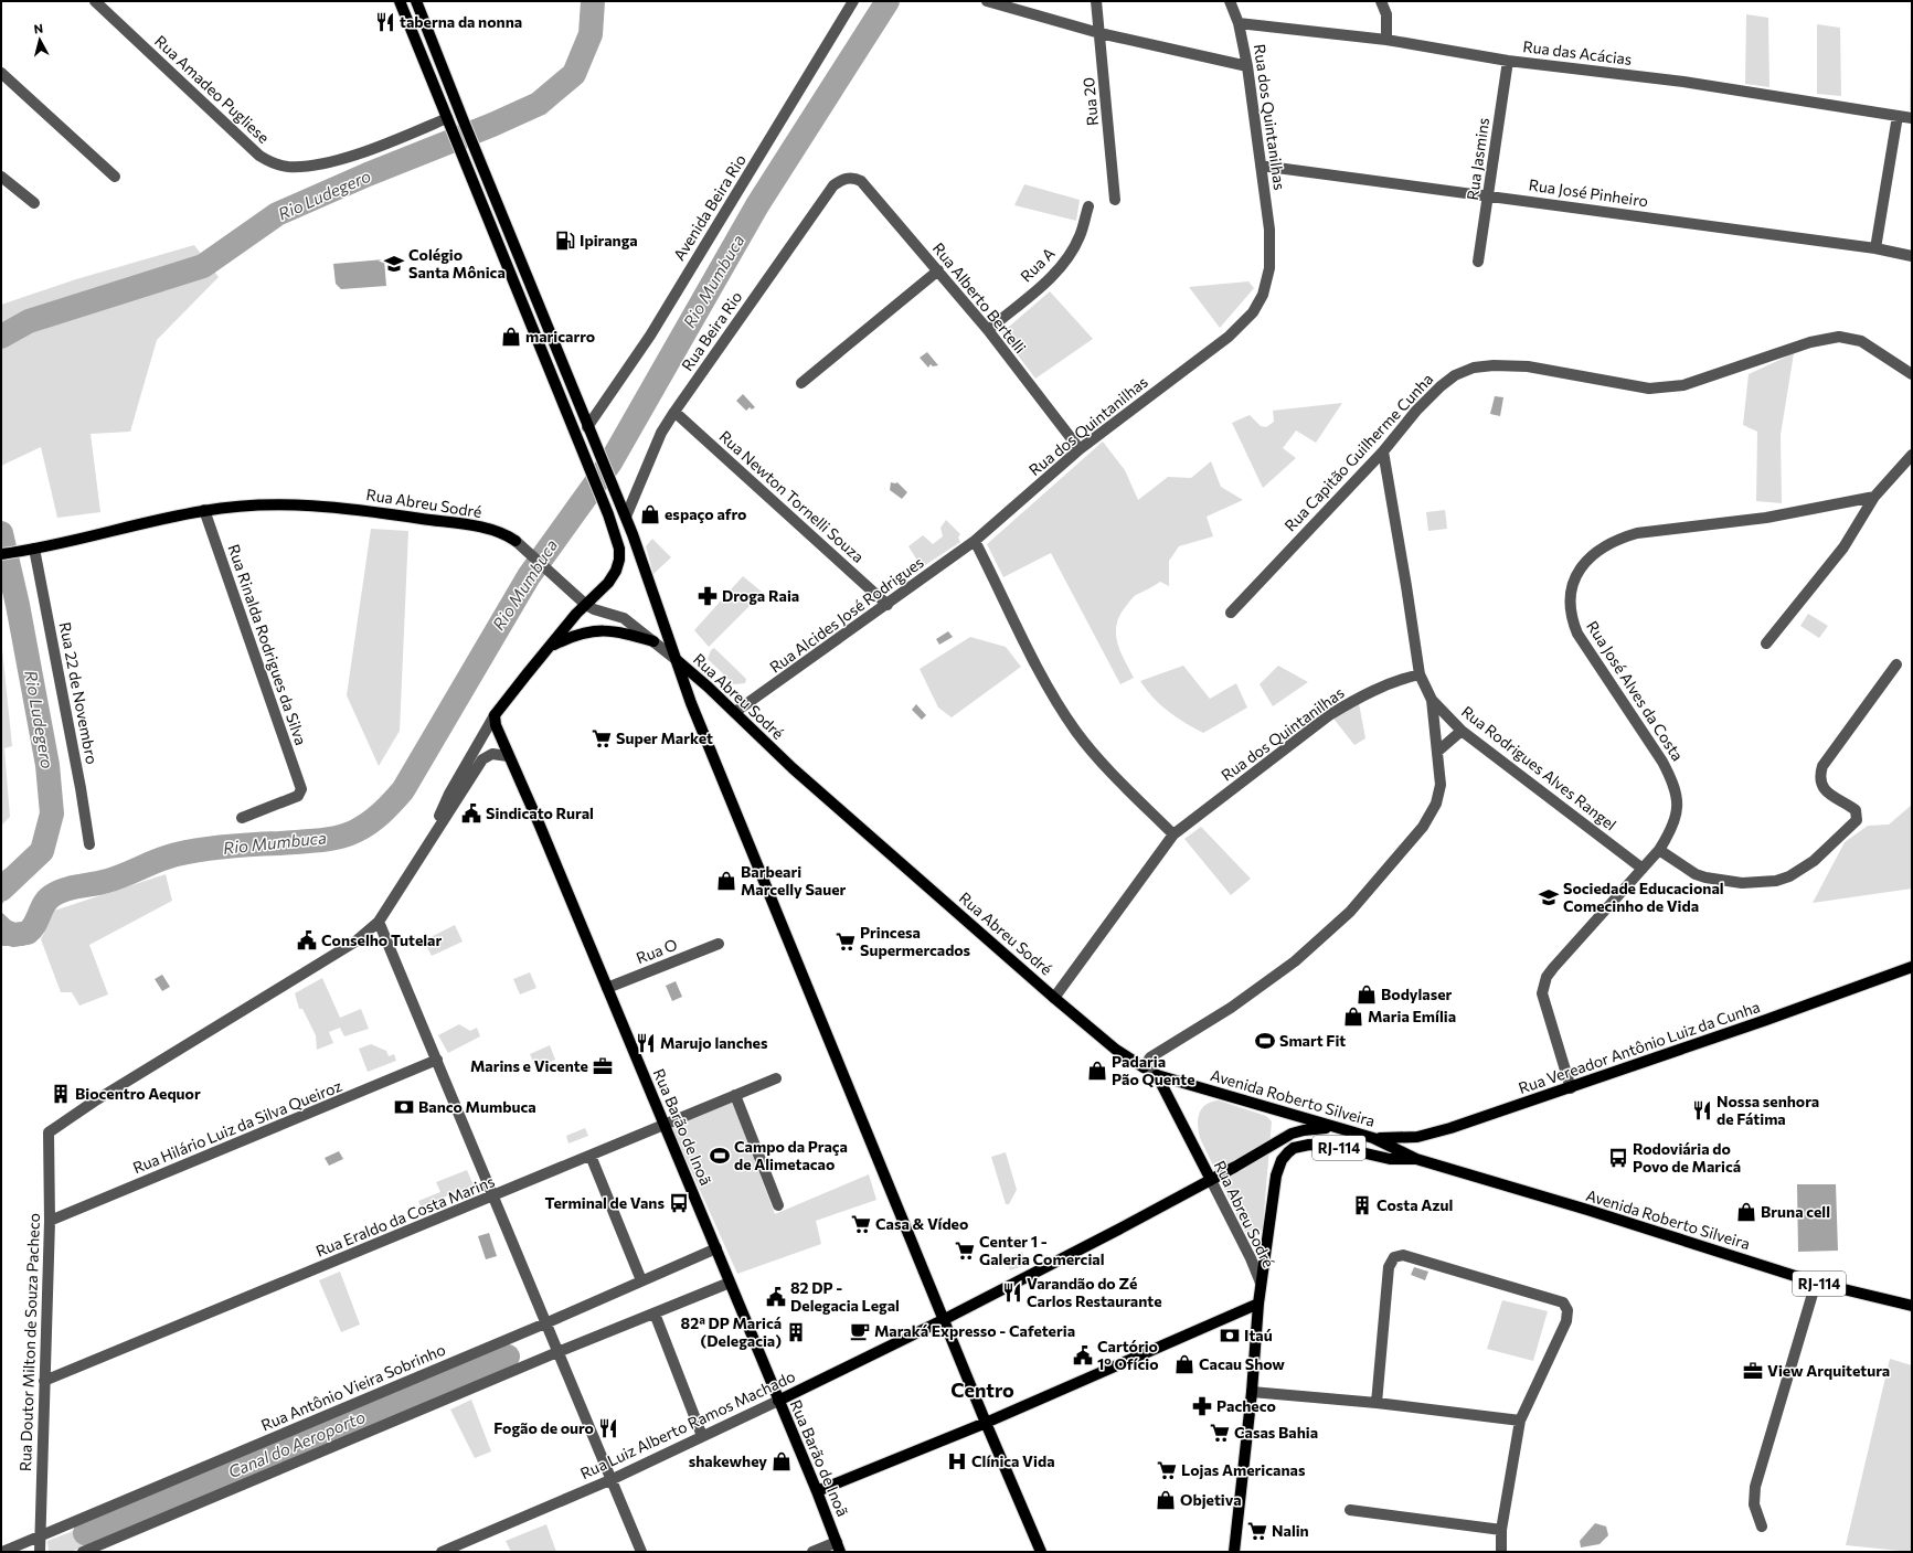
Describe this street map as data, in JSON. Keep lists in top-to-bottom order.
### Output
{
  "streets": {
    "main road": [
      "Rua Abreu Sodré",
      "Rua Vereador Antônio Luiz da Cunha",
      "Avenida Roberto Silveira",
      "Rua Barão de Inoã",
      "RJ-114",
      "Rua Luiz Alberto Ramos Machado"
    ],
    "street": [
      "Rua das Acácias",
      "Rua Amadeo Pugliese",
      "Rua 20",
      "Rua dos Quintanilhas",
      "Rua Jasmins",
      "Rua José Pinheiro",
      "Avenida Beira Rio",
      "Rua A",
      "Rua Alberto Bertelli",
      "Rua Beira Rio",
      "Rua Capitão Guilherme Cunha",
      "Rua Newton Tornelli Souza",
      "Rua Alcides José Rodrigues",
      "Rua Rinalda Rodrigues da Silva",
      "Rua José Alves da Costa",
      "Rua 22 de Novembro",
      "Rua Rodrigues Alves Rangel",
      "Rua O",
      "Rua Hilário Luiz da Silva Queiroz",
      "Rua Eraldo da Costa Marins",
      "Rua Doutor Milton de Souza Pacheco",
      "Rua Antônio Vieira Sobrinho"
    ]
  },
  "crossings": [
    ["Rua das Acácias", "Rua dos Quintanilhas"],
    ["Rua das Acácias", "Rua Jasmins"],
    ["Rua dos Quintanilhas", "Rua José Pinheiro"],
    ["Rua dos Quintanilhas", "Rua Alberto Bertelli"],
    ["Rua dos Quintanilhas", "Rua Abreu Sodré"],
    ["Rua dos Quintanilhas", "Rua Alcides José Rodrigues"],
    ["Rua dos Quintanilhas", "Rua Rodrigues Alves Rangel"],
    ["Rua Jasmins", "Rua José Pinheiro"],
    ["Rua A", "Rua Alberto Bertelli"],
    ["Rua Alberto Bertelli", "Rua Beira Rio"],
    ["Rua Beira Rio", "Rua Newton Tornelli Souza"],
    ["Rua Capitão Guilherme Cunha", "Rua Rodrigues Alves Rangel"],
    ["Rua Newton Tornelli Souza", "Rua Alcides José Rodrigues"],
    ["Rua Abreu Sodré", "Rua Alcides José Rodrigues"],
    ["Rua Abreu Sodré", "Rua Rinalda Rodrigues da Silva"],
    ["Rua Abreu Sodré", "Rua 22 de Novembro"],
    ["Rua Abreu Sodré", "Avenida Roberto Silveira"],
    ["Rua Abreu Sodré", "RJ-114"],
    ["Rua Abreu Sodré", "Rua Luiz Alberto Ramos Machado"],
    ["Rua José Alves da Costa", "Rua Rodrigues Alves Rangel"],
    ["Rua José Alves da Costa", "Rua Vereador Antônio Luiz da Cunha"],
    ["Rua O", "Rua Barão de Inoã"],
    ["Rua Vereador Antônio Luiz da Cunha", "Avenida Roberto Silveira"],
    ["Avenida Roberto Silveira", "RJ-114"],
    ["Avenida Roberto Silveira", "Rua Luiz Alberto Ramos Machado"],
    ["Rua Hilário Luiz da Silva Queiroz", "Rua Doutor Milton de Souza Pacheco"],
    ["Rua Barão de Inoã", "Rua Eraldo da Costa Marins"],
    ["Rua Barão de Inoã", "Rua Antônio Vieira Sobrinho"],
    ["Rua Barão de Inoã", "Rua Luiz Alberto Ramos Machado"],
    ["Rua Eraldo da Costa Marins", "Rua Doutor Milton de Souza Pacheco"],
    ["Rua Doutor Milton de Souza Pacheco", "Rua Antônio Vieira Sobrinho"]
  ],
  "districts": ["Centro"],
  "water": ["Rio Ludegero", "Rio Mumbuca", "Canal do Aeroporto"],
  "places": {
    "restaurant": [
      "taberna da nonna",
      "Marujo lanches",
      "Nossa senhora de Fátima",
      "Varandão do Zé Carlos Restaurante",
      "Fogão de ouro"
    ],
    "fuel station": ["Ipiranga"],
    "school or university": ["Colégio Santa Mônica", "Sociedade Educacional Comecinho de Vida"],
    "shop": [
      "maricarro",
      "espaço afro",
      "Barbeari Marcelly Sauer",
      "Bodylaser",
      "Maria Emília",
      "Padaria Pão Quente",
      "Bruna cell",
      "Cacau Show",
      "shakewhey",
      "Objetiva"
    ],
    "pharmacy": ["Droga Raia", "Pacheco"],
    "supermarket": [
      "Super Market",
      "Princesa Supermercados",
      "Casa & Vídeo",
      "Center 1 - Galeria Comercial",
      "Casas Bahia",
      "Lojas Americanas",
      "Nalin"
    ],
    "public building": [
      "Sindicato Rural",
      "Conselho Tutelar",
      "82 DP - Delegacia Legal",
      "Cartório 1º Ofício"
    ],
    "sports": ["Smart Fit", "Campo da Praça de Alimetacao"],
    "office": ["Marins e Vicente", "View Arquitetura"],
    "building": ["Biocentro Aequor", "Costa Azul", "82ª DP Maricá (Delegacia)"],
    "bank": ["Banco Mumbuca", "Itaú"],
    "bus stop": ["Rodoviária do Povo de Maricá", "Terminal de Vans"],
    "cafe": ["Maraká Expresso - Cafeteria"],
    "hospital": ["Clínica Vida"]
  },
  "north": "top"
}
